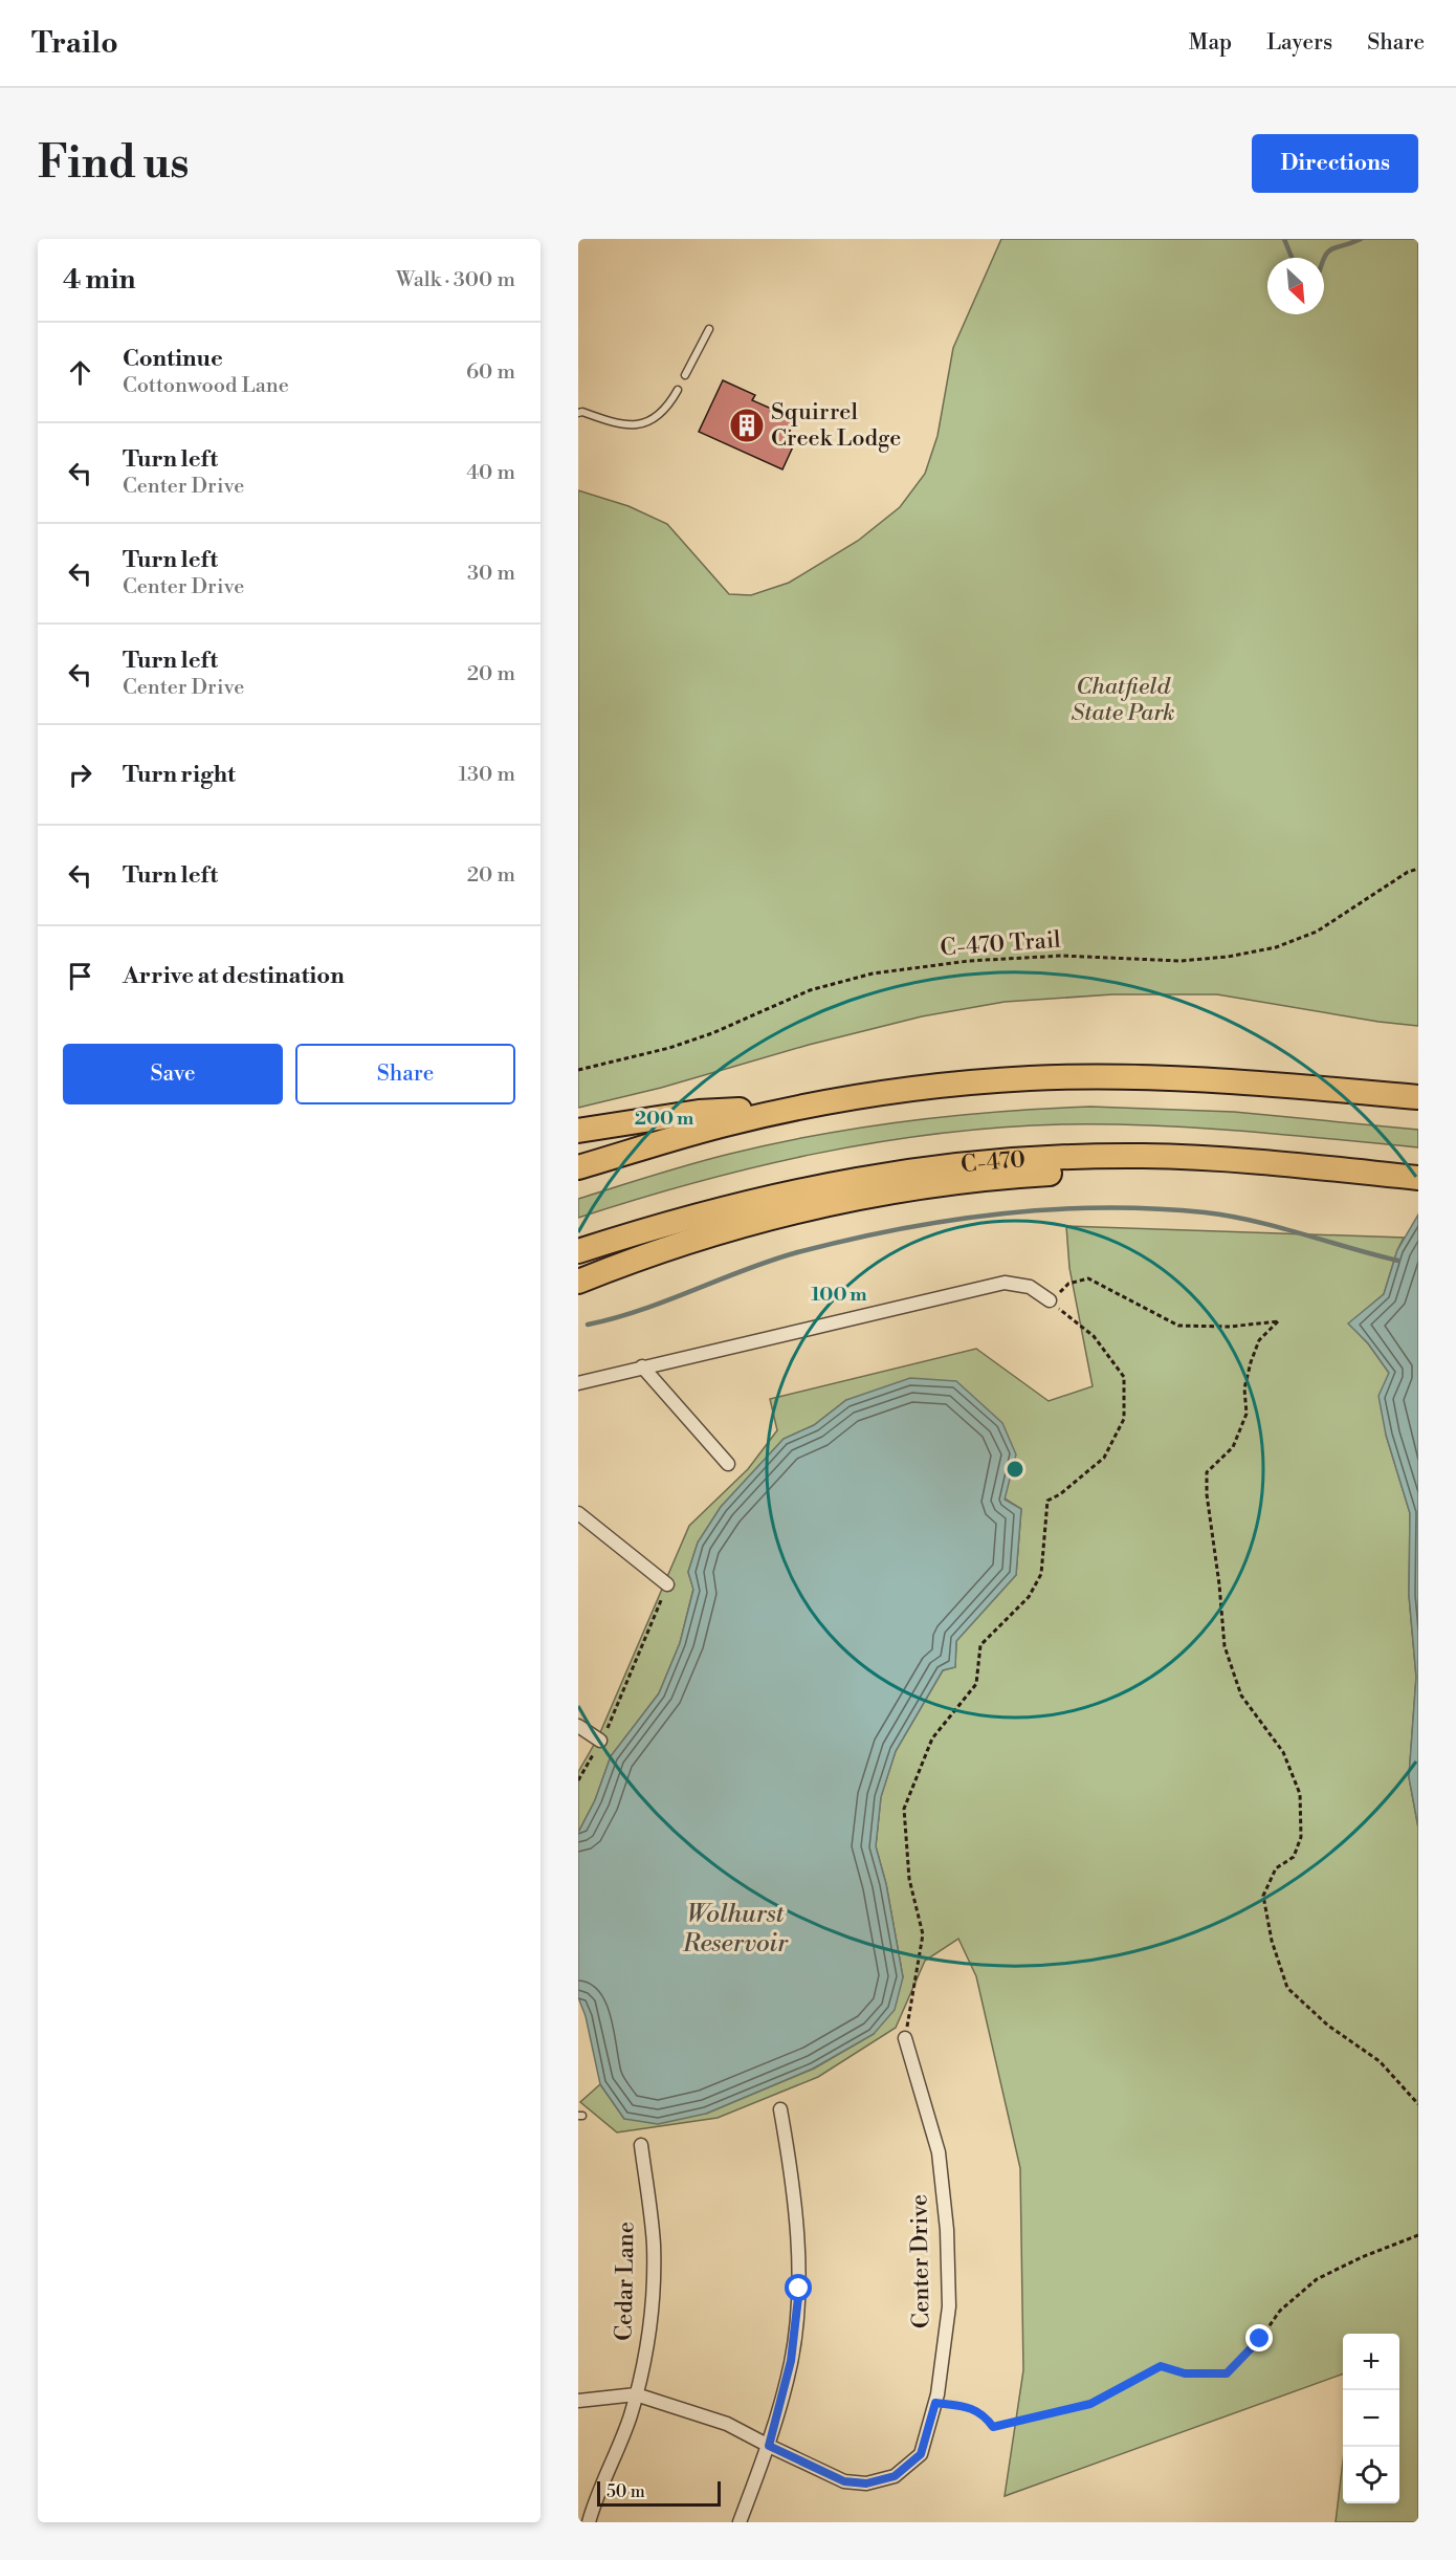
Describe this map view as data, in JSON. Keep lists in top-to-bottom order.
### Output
{
  "streets": {
    "highway": ["C-470"],
    "street": ["Center Drive", "Cedar Lane"],
    "path": ["C-470 Trail"]
  },
  "crossings": [
    ["Center Drive", "Cedar Lane"]
  ],
  "water": ["Wolhurst Reservoir"],
  "parks": ["Chatfield State Park"],
  "places": {
    "building": ["Squirrel Creek Lodge"]
  },
  "scale_bar": "50 m",
  "north": "bottom right",
  "page": {
    "header": "Trailo",
    "nav": ["Map", "Layers", "Share"],
    "buttons": [
      "Directions",
      ["Save", "Share"]
    ],
    "title": "Find us",
    "heading": ["4 min", "Walk · 300 m"],
    "list": [
      ["Continue", "Cottonwood Lane", "60 m"],
      ["Turn left", "Center Drive", "40 m"],
      ["Turn left", "Center Drive", "30 m"],
      ["Turn left", "Center Drive", "20 m"],
      ["Turn right", "130 m"],
      ["Turn left", "20 m"],
      "Arrive at destination"
    ],
    "map_buttons": ["+", "−"],
    "scale": "50 m"
  },
  "rings": ["200 m", "100 m"]
}
